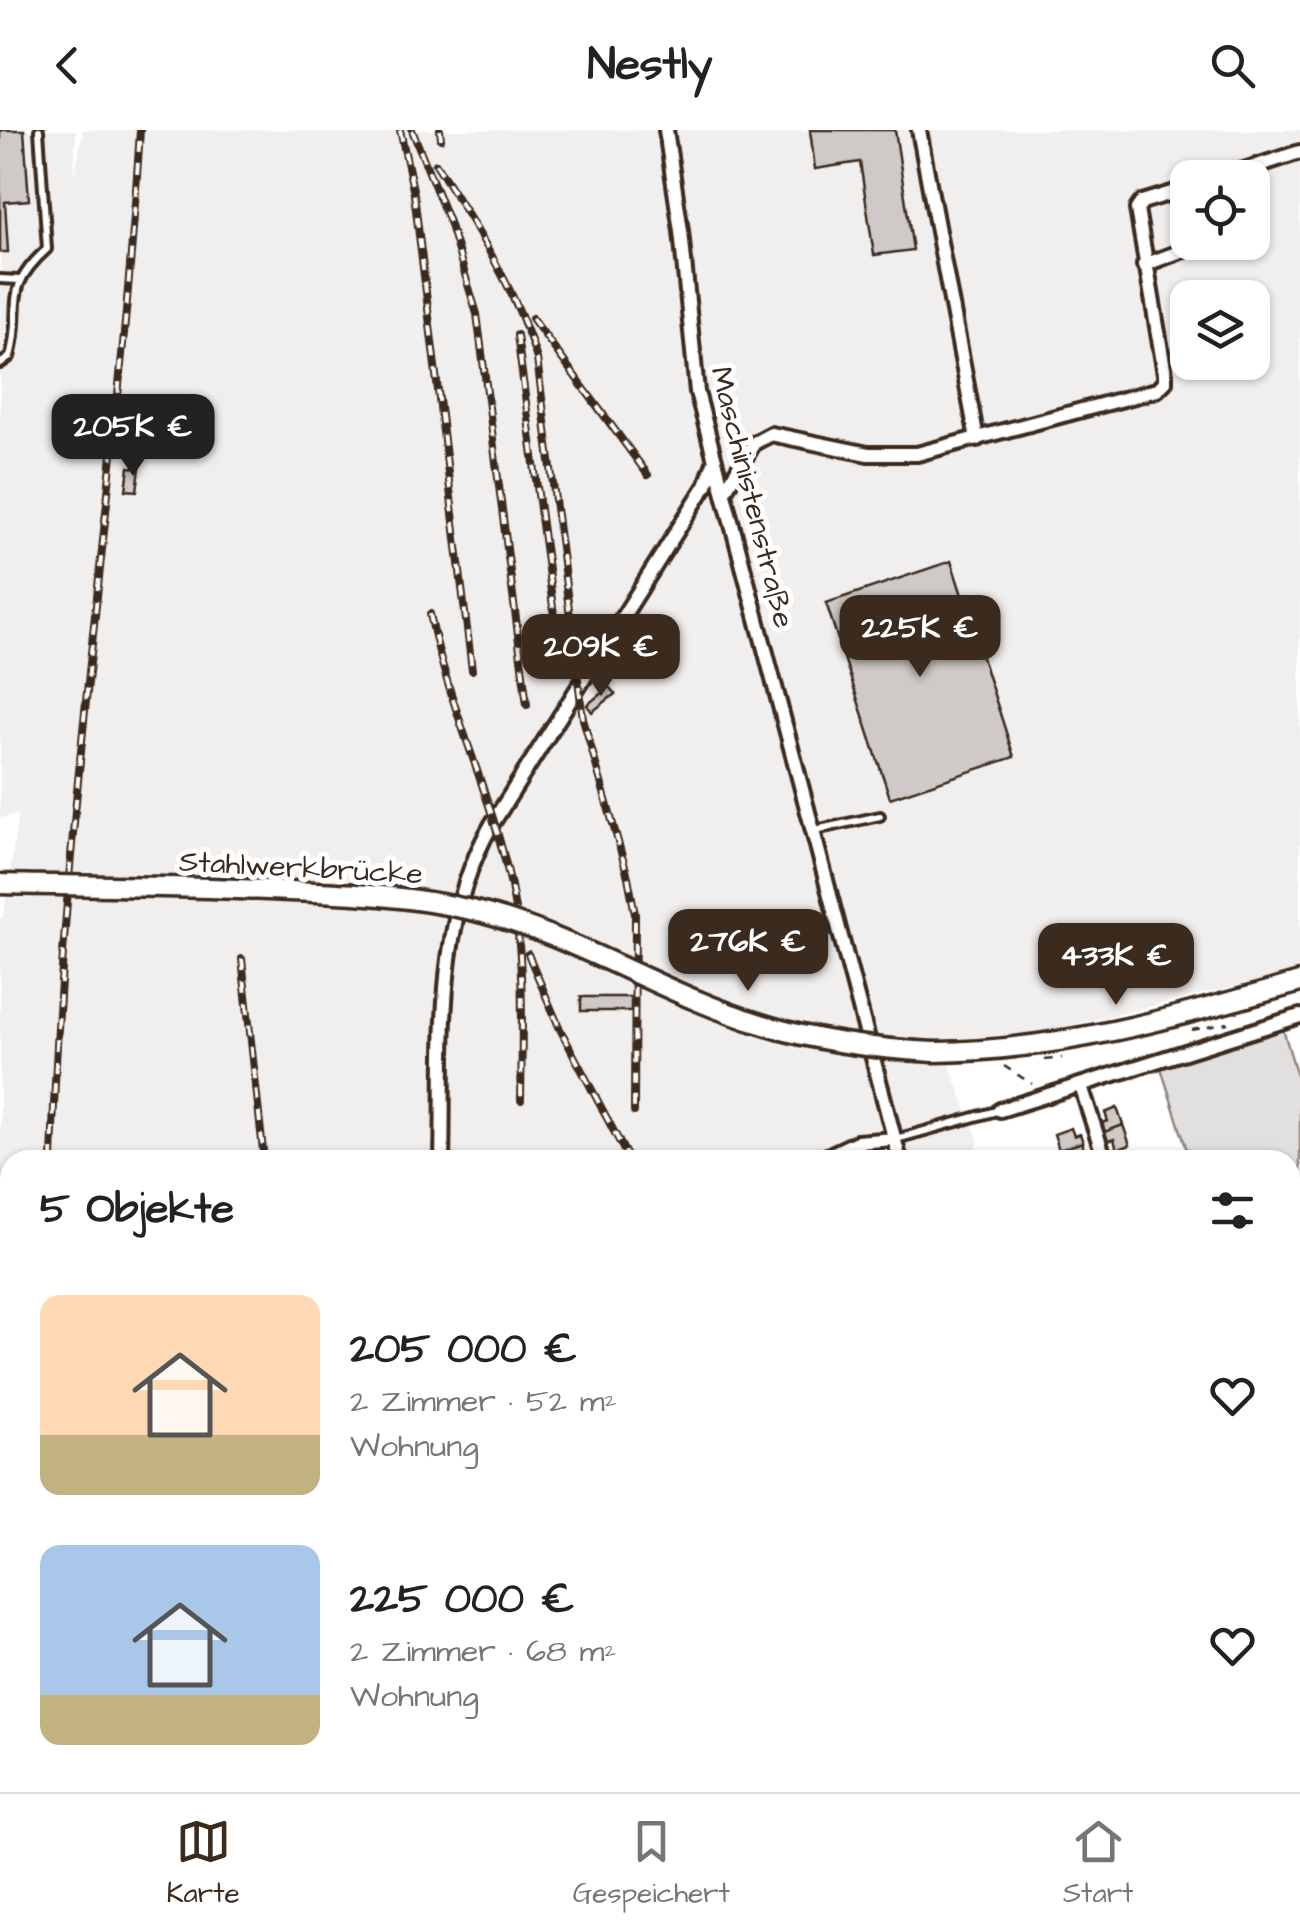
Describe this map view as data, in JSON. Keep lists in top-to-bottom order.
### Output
{
  "streets": {
    "main road": ["Stahlwerkbrücke"],
    "street": ["Maschinistenstraße"]
  },
  "page": {
    "header": "Nestly",
    "price": [
      "205K €",
      "225K €",
      "209K €",
      "276K €",
      "433K €"
    ],
    "heading": "5 Objekte",
    "list": [
      {
        "name": "205 000 €",
        "note": "2 Zimmer · 52 m² · Wohnung"
      },
      {
        "name": "225 000 €",
        "note": "2 Zimmer · 68 m² · Wohnung"
      }
    ],
    "tabs": ["Karte", "Gespeichert", "Start"]
  }
}
